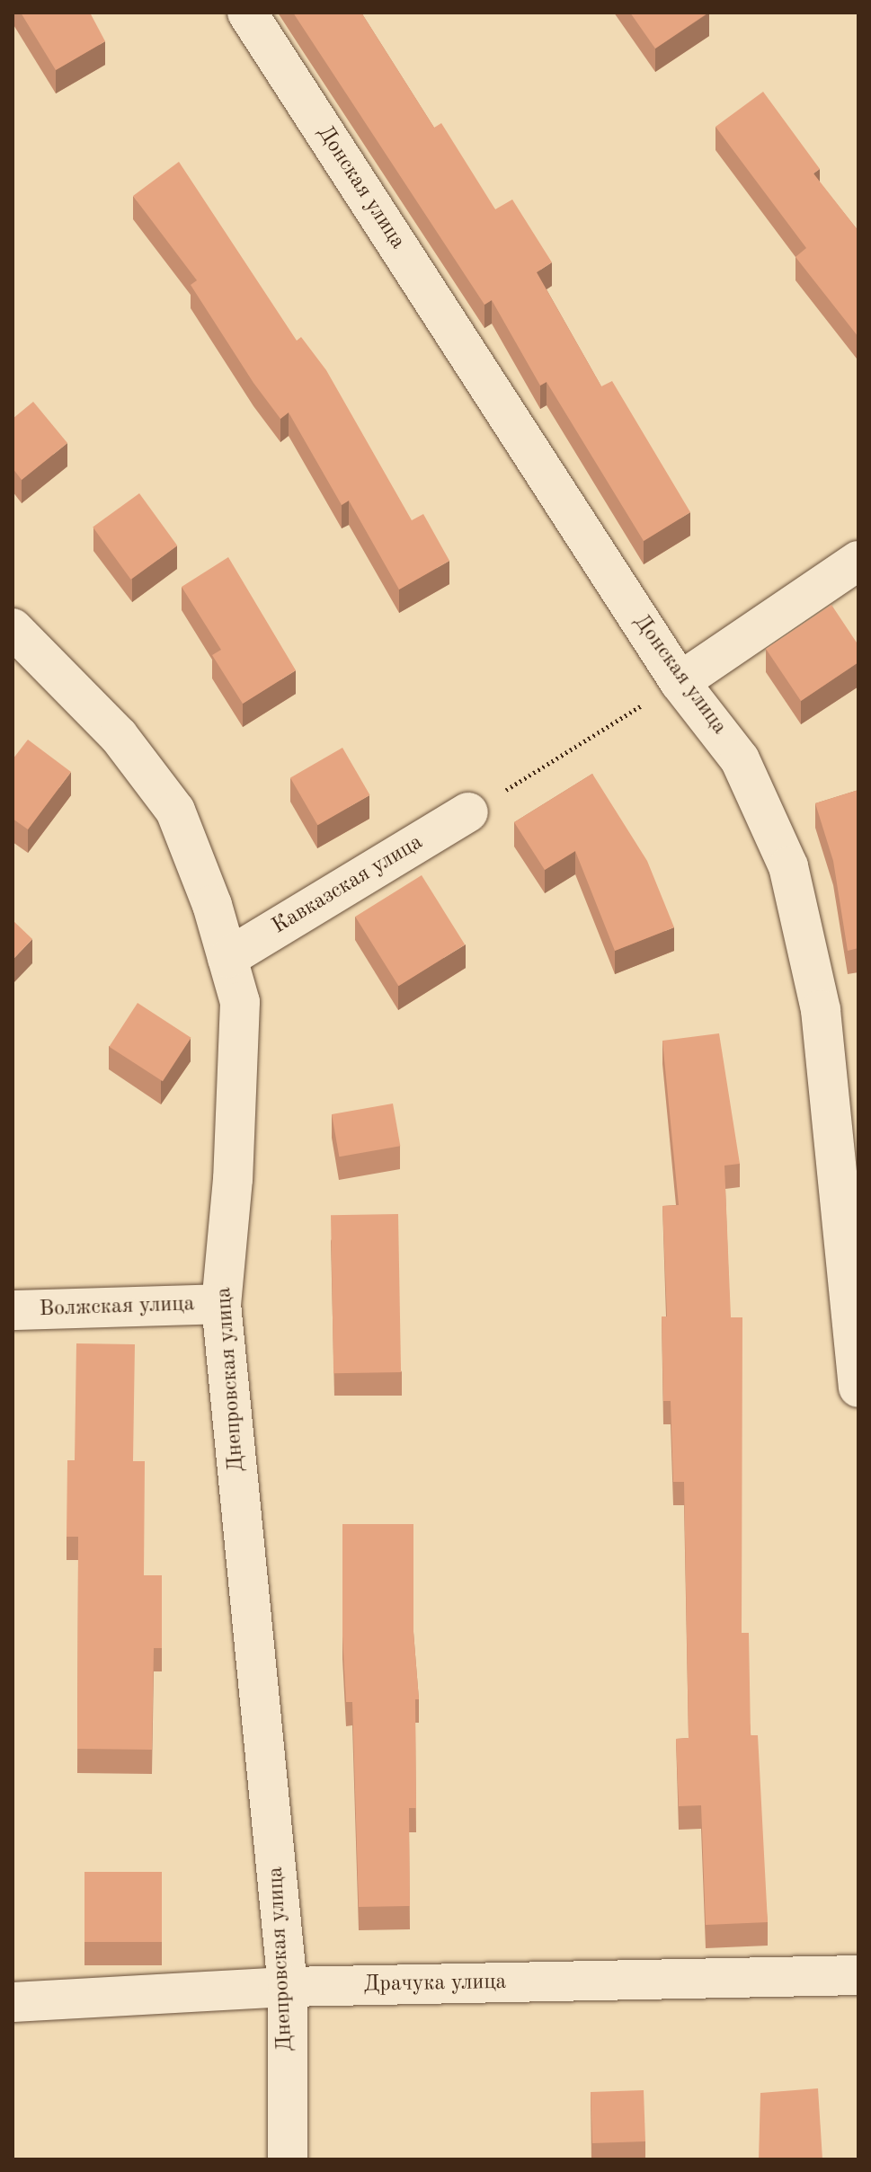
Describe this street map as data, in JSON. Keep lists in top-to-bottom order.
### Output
{
  "streets": {
    "street": [
      "Донская улица",
      "Кавказская улица",
      "Волжская улица",
      "Днепровская улица",
      "Драчука улица"
    ]
  },
  "crossings": [
    ["Кавказская улица", "Днепровская улица"],
    ["Волжская улица", "Днепровская улица"],
    ["Днепровская улица", "Драчука улица"]
  ]
}
